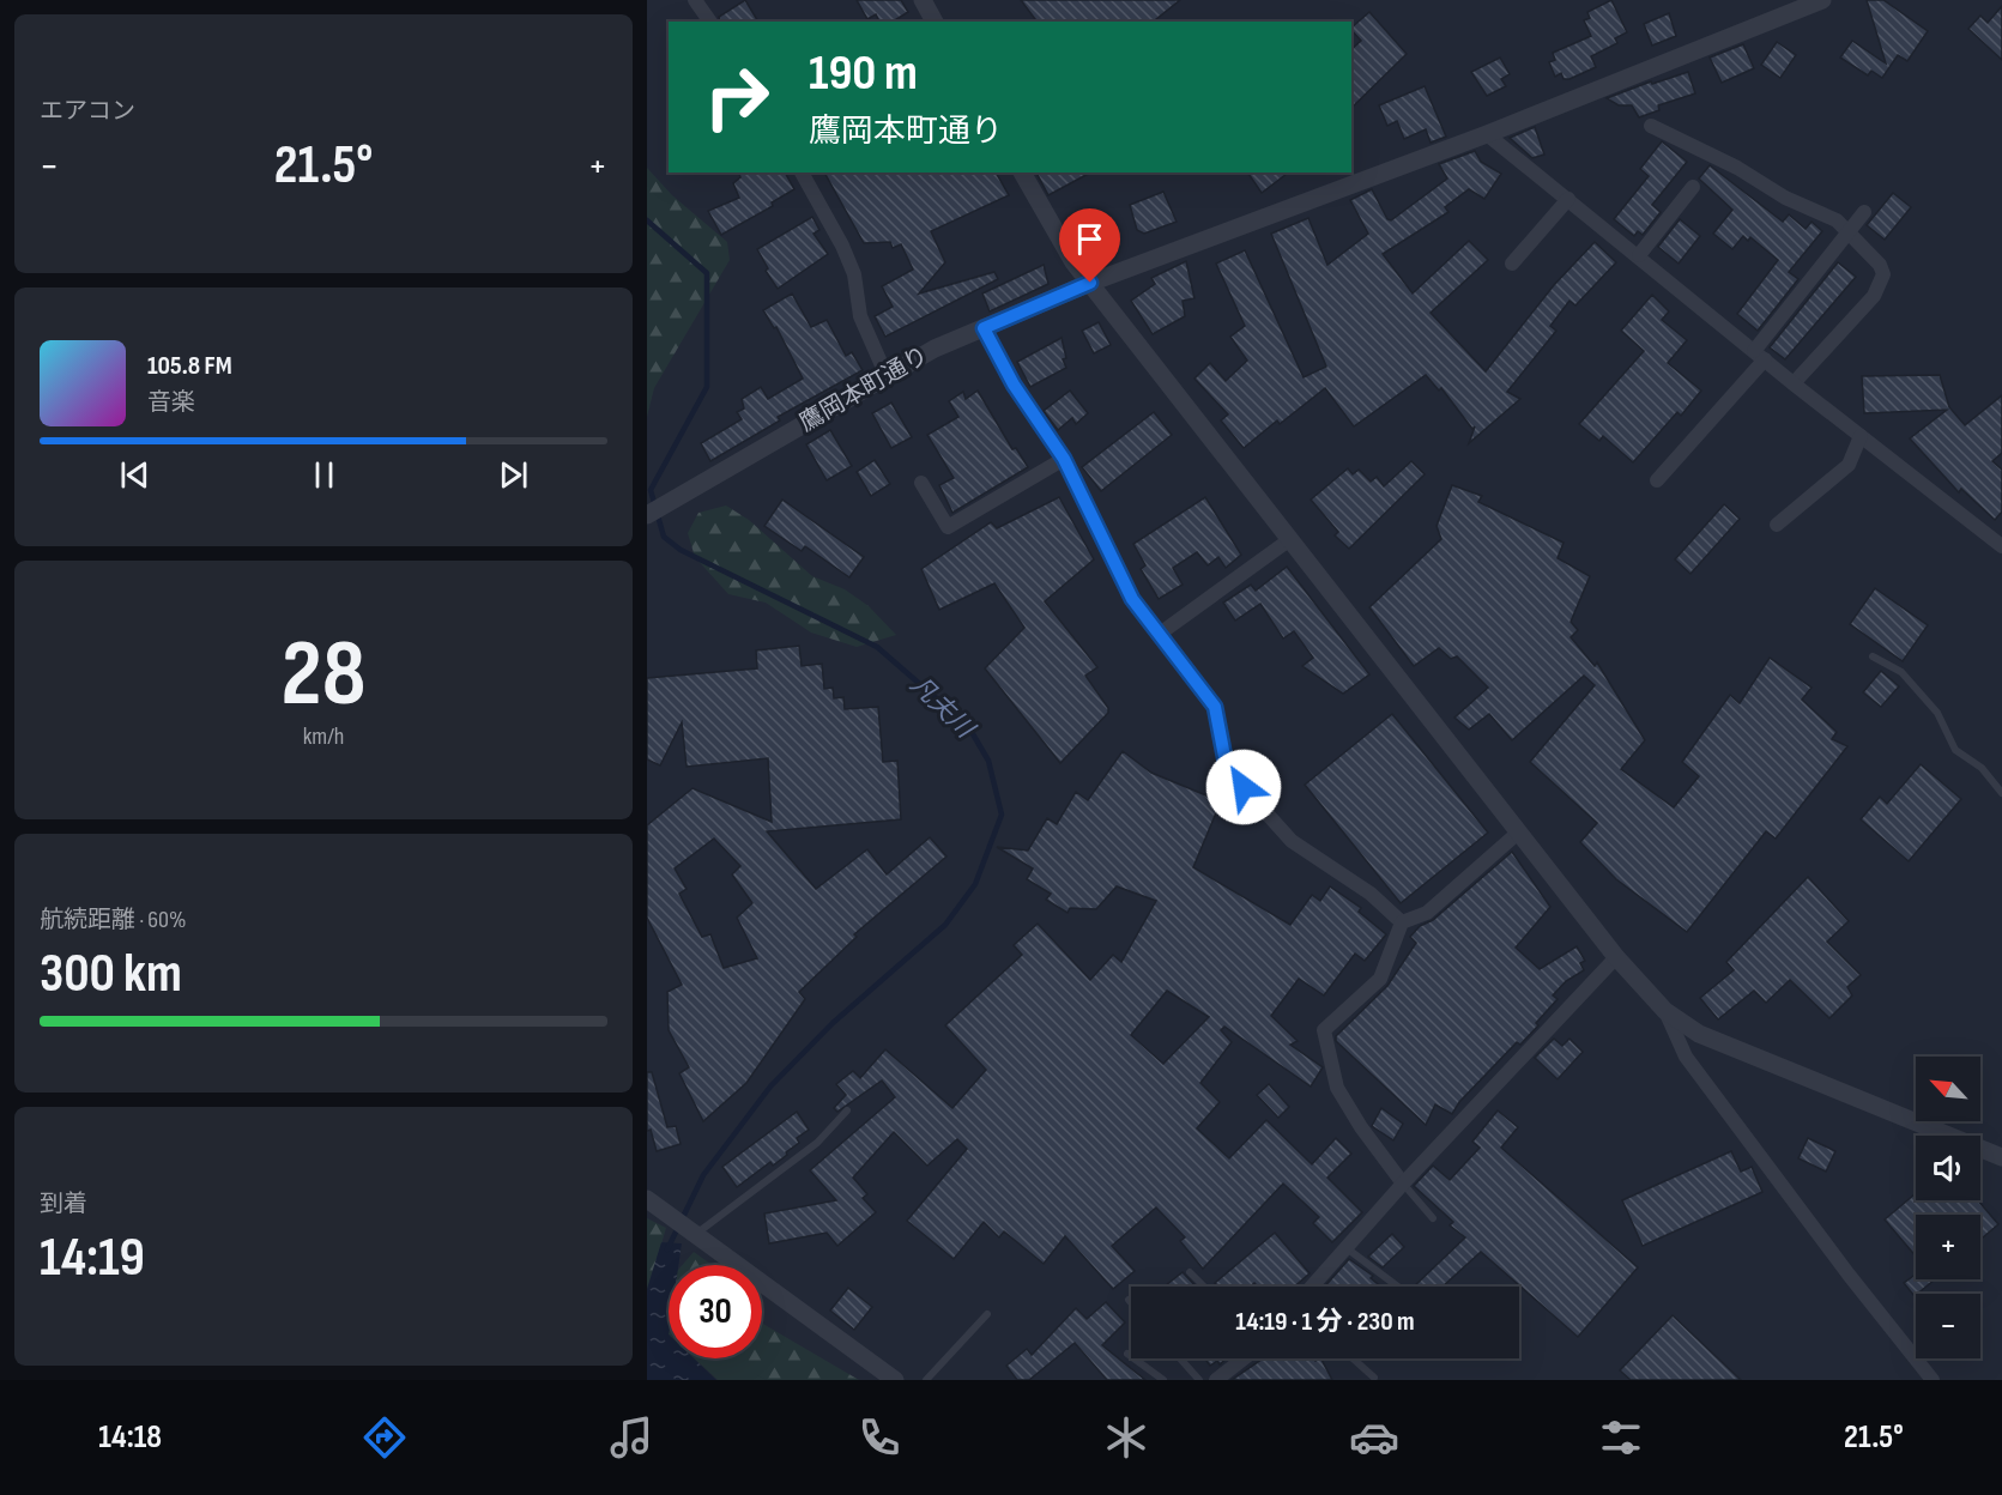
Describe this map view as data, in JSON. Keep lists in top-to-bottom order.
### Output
{
  "streets": {
    "street": ["鷹岡本町通り"]
  },
  "water": ["凡夫川"],
  "north": "top left",
  "page": {
    "tile": [
      "エアコン",
      ["28", "km/h"],
      ["航続距離 · 60%", "300 km"],
      ["到着", "14:19"]
    ],
    "turn": ["190 m", "鷹岡本町通り"],
    "heat": ["−", "21.5°", "+"],
    "song": ["105.8 FM", "音楽"],
    "map_buttons": ["+", "−"],
    "limit": "30",
    "trip": "14:19 · 1 分 · 230 m",
    "tabs": ["14:18", "21.5°"]
  }
}
